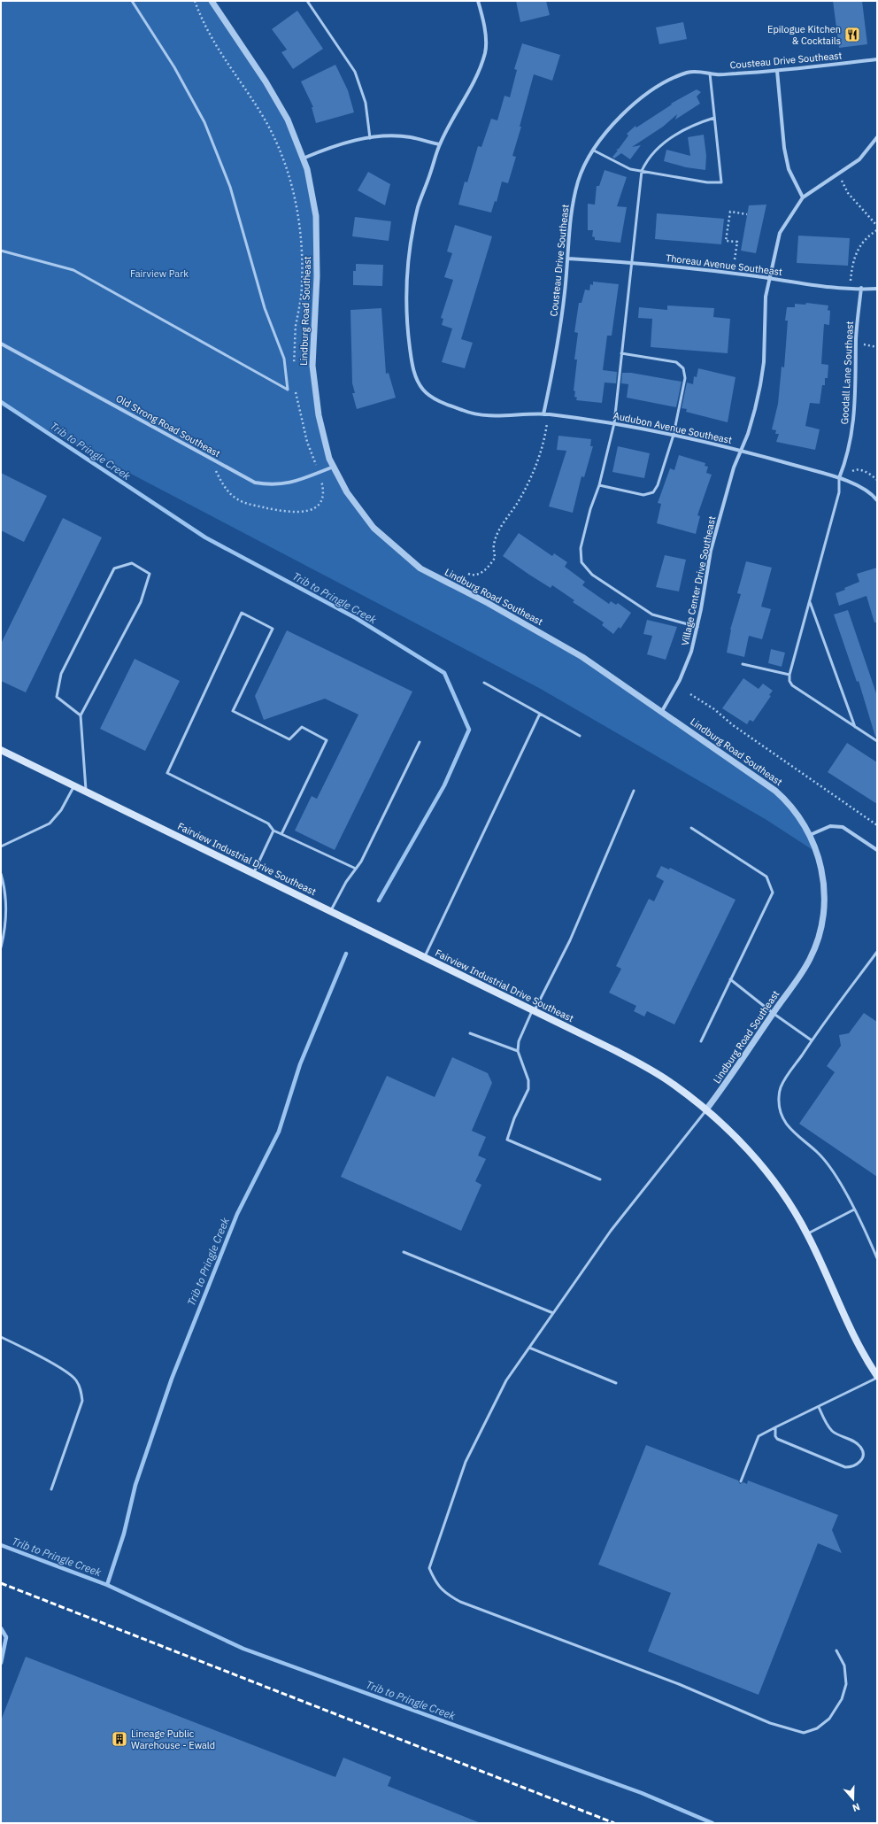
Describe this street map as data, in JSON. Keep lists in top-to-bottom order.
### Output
{
  "streets": {
    "main road": ["Fairview Industrial Drive Southeast"],
    "street": [
      "Cousteau Drive Southeast",
      "Thoreau Avenue Southeast",
      "Lindburg Road Southeast",
      "Goodall Lane Southeast",
      "Old Strong Road Southeast",
      "Audubon Avenue Southeast",
      "Village Center Drive Southeast"
    ]
  },
  "crossings": [
    ["Cousteau Drive Southeast", "Thoreau Avenue Southeast"],
    ["Cousteau Drive Southeast", "Audubon Avenue Southeast"],
    ["Thoreau Avenue Southeast", "Goodall Lane Southeast"],
    ["Thoreau Avenue Southeast", "Village Center Drive Southeast"],
    ["Lindburg Road Southeast", "Old Strong Road Southeast"],
    ["Lindburg Road Southeast", "Village Center Drive Southeast"],
    ["Lindburg Road Southeast", "Fairview Industrial Drive Southeast"],
    ["Goodall Lane Southeast", "Audubon Avenue Southeast"],
    ["Audubon Avenue Southeast", "Village Center Drive Southeast"]
  ],
  "water": ["Trib to Pringle Creek"],
  "parks": ["Fairview Park"],
  "places": {
    "restaurant": ["Epilogue Kitchen & Cocktails"],
    "building": ["Lineage Public Warehouse - Ewald"]
  },
  "north": "bottom"
}
